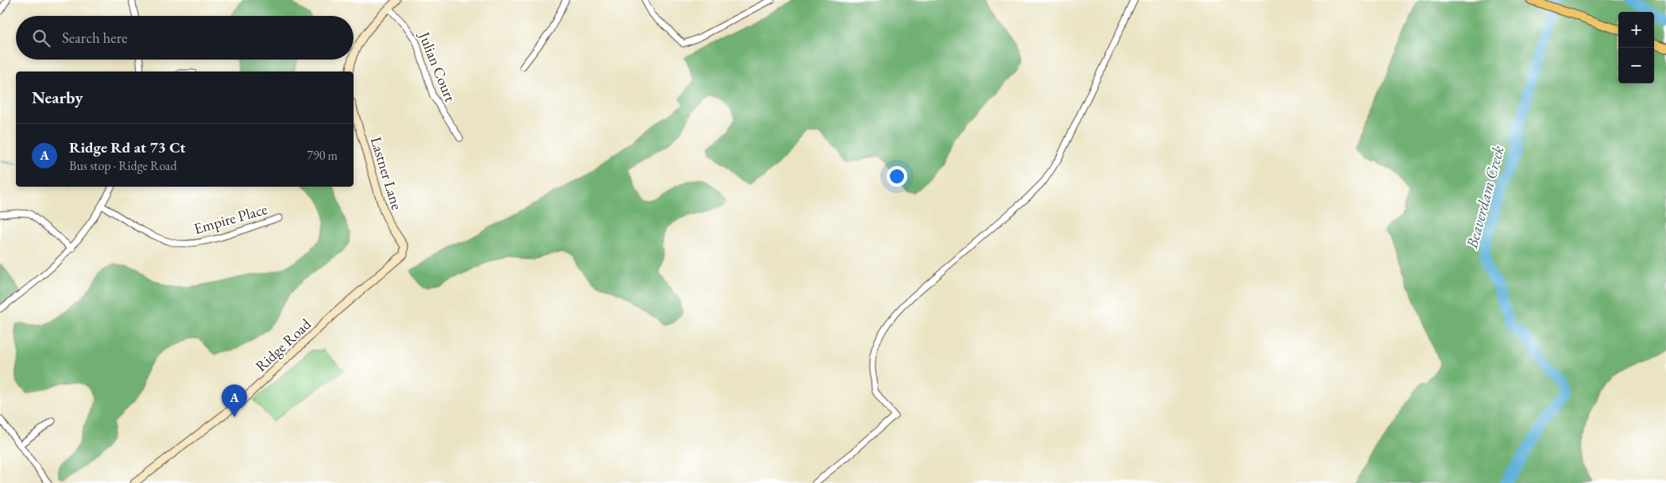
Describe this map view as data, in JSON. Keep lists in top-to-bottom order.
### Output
{
  "streets": {
    "street": [
      "Julian Court",
      "Lastner Lane",
      "Empire Place",
      "Ridge Road"
    ]
  },
  "crossings": [
    ["Lastner Lane", "Ridge Road"]
  ],
  "water": ["Beaverdam Creek"],
  "page": {
    "map_buttons": ["+", "−"],
    "search": "Search here",
    "heading": "Nearby",
    "list": [
      {
        "mark": "A",
        "name": "Ridge Rd at 73 Ct",
        "note": "Bus stop · Ridge Road",
        "value": "790 m"
      }
    ],
    "pins": "A"
  }
}
